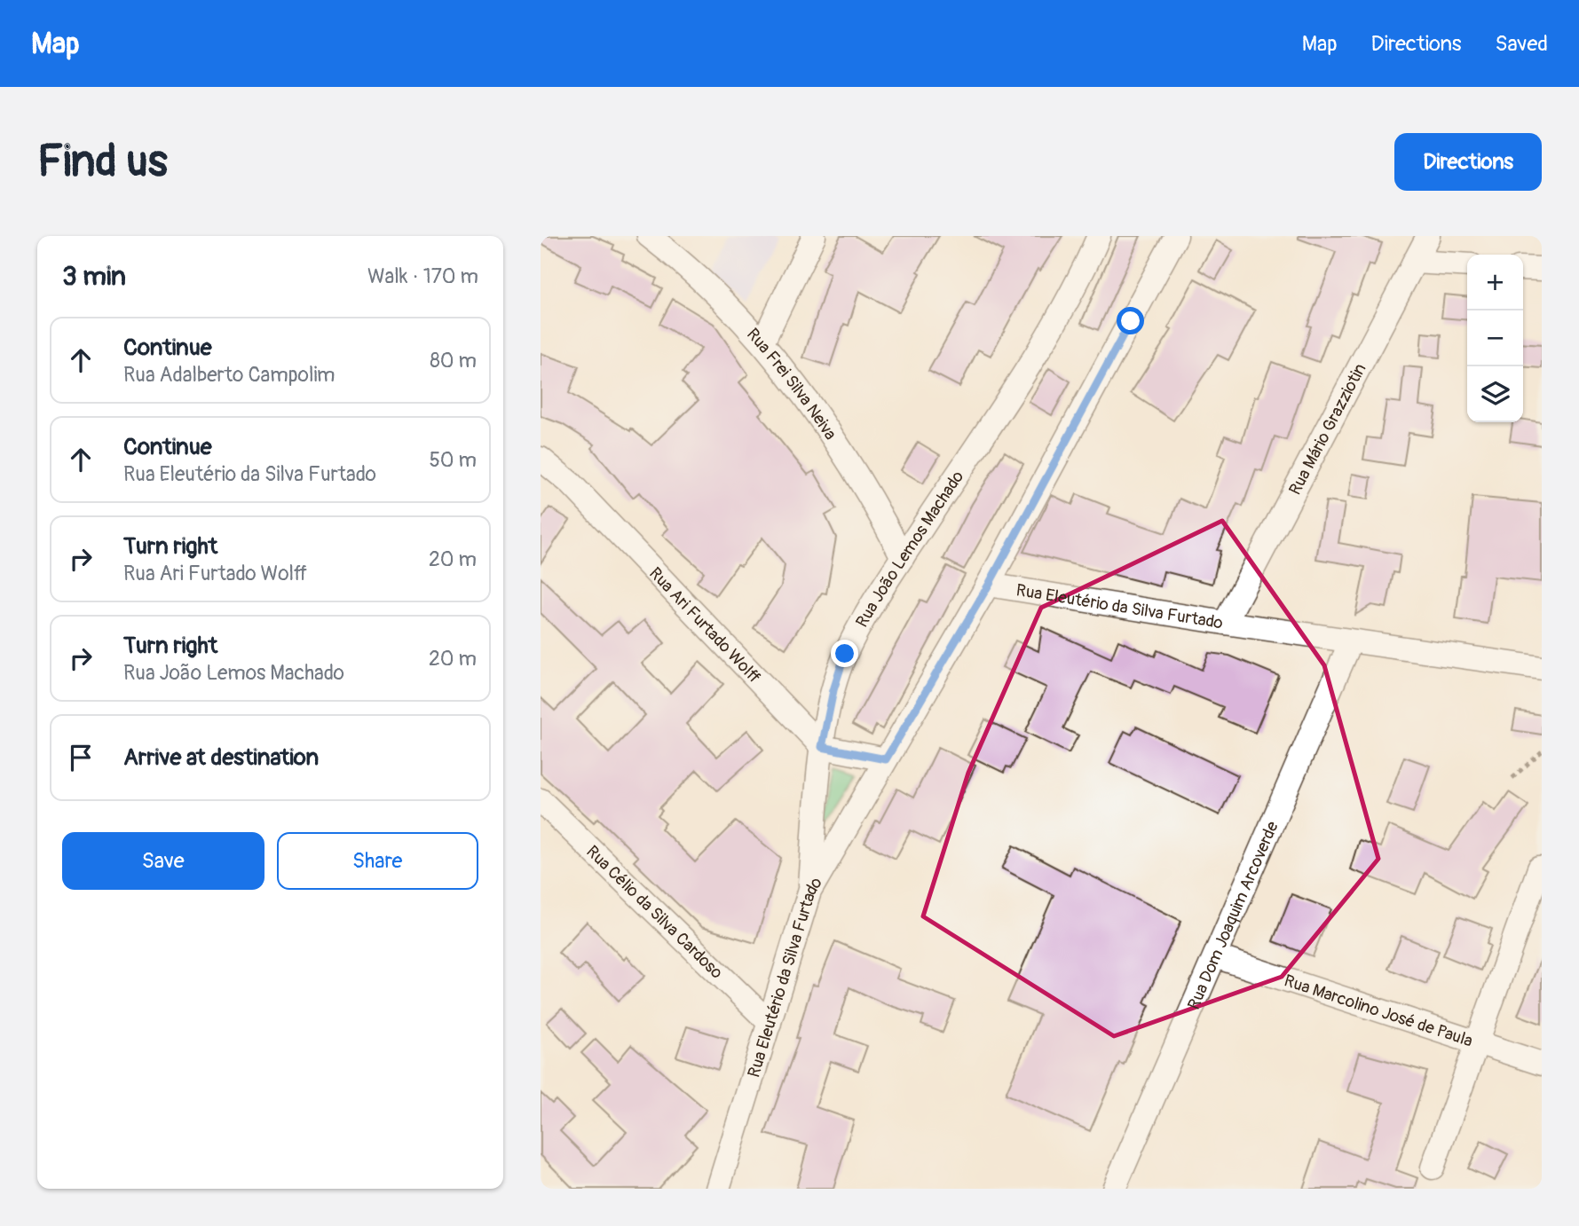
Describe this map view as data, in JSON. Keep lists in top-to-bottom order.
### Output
{
  "streets": {
    "street": [
      "Rua Frei Silva Neiva",
      "Rua Mário Grazziotin",
      "Rua João Lemos Machado",
      "Rua Eleutério da Silva Furtado",
      "Rua Ari Furtado Wolff",
      "Rua Célio da Silva Cardoso",
      "Rua Dom Joaquim Arcoverde",
      "Rua Marcolino José de Paula"
    ]
  },
  "crossings": [
    ["Rua Frei Silva Neiva", "Rua João Lemos Machado"],
    ["Rua Mário Grazziotin", "Rua Eleutério da Silva Furtado"],
    ["Rua João Lemos Machado", "Rua Eleutério da Silva Furtado"],
    ["Rua João Lemos Machado", "Rua Ari Furtado Wolff"],
    ["Rua Eleutério da Silva Furtado", "Rua Célio da Silva Cardoso"],
    ["Rua Eleutério da Silva Furtado", "Rua Dom Joaquim Arcoverde"],
    ["Rua Dom Joaquim Arcoverde", "Rua Marcolino José de Paula"]
  ],
  "page": {
    "header": "Map",
    "nav": ["Map", "Directions", "Saved"],
    "buttons": [
      "Directions",
      ["Save", "Share"]
    ],
    "title": "Find us",
    "heading": ["3 min", "Walk · 170 m"],
    "map_buttons": ["+", "−"],
    "list": [
      ["Continue", "Rua Adalberto Campolim", "80 m"],
      ["Continue", "Rua Eleutério da Silva Furtado", "50 m"],
      ["Turn right", "Rua Ari Furtado Wolff", "20 m"],
      ["Turn right", "Rua João Lemos Machado", "20 m"],
      "Arrive at destination"
    ]
  }
}
